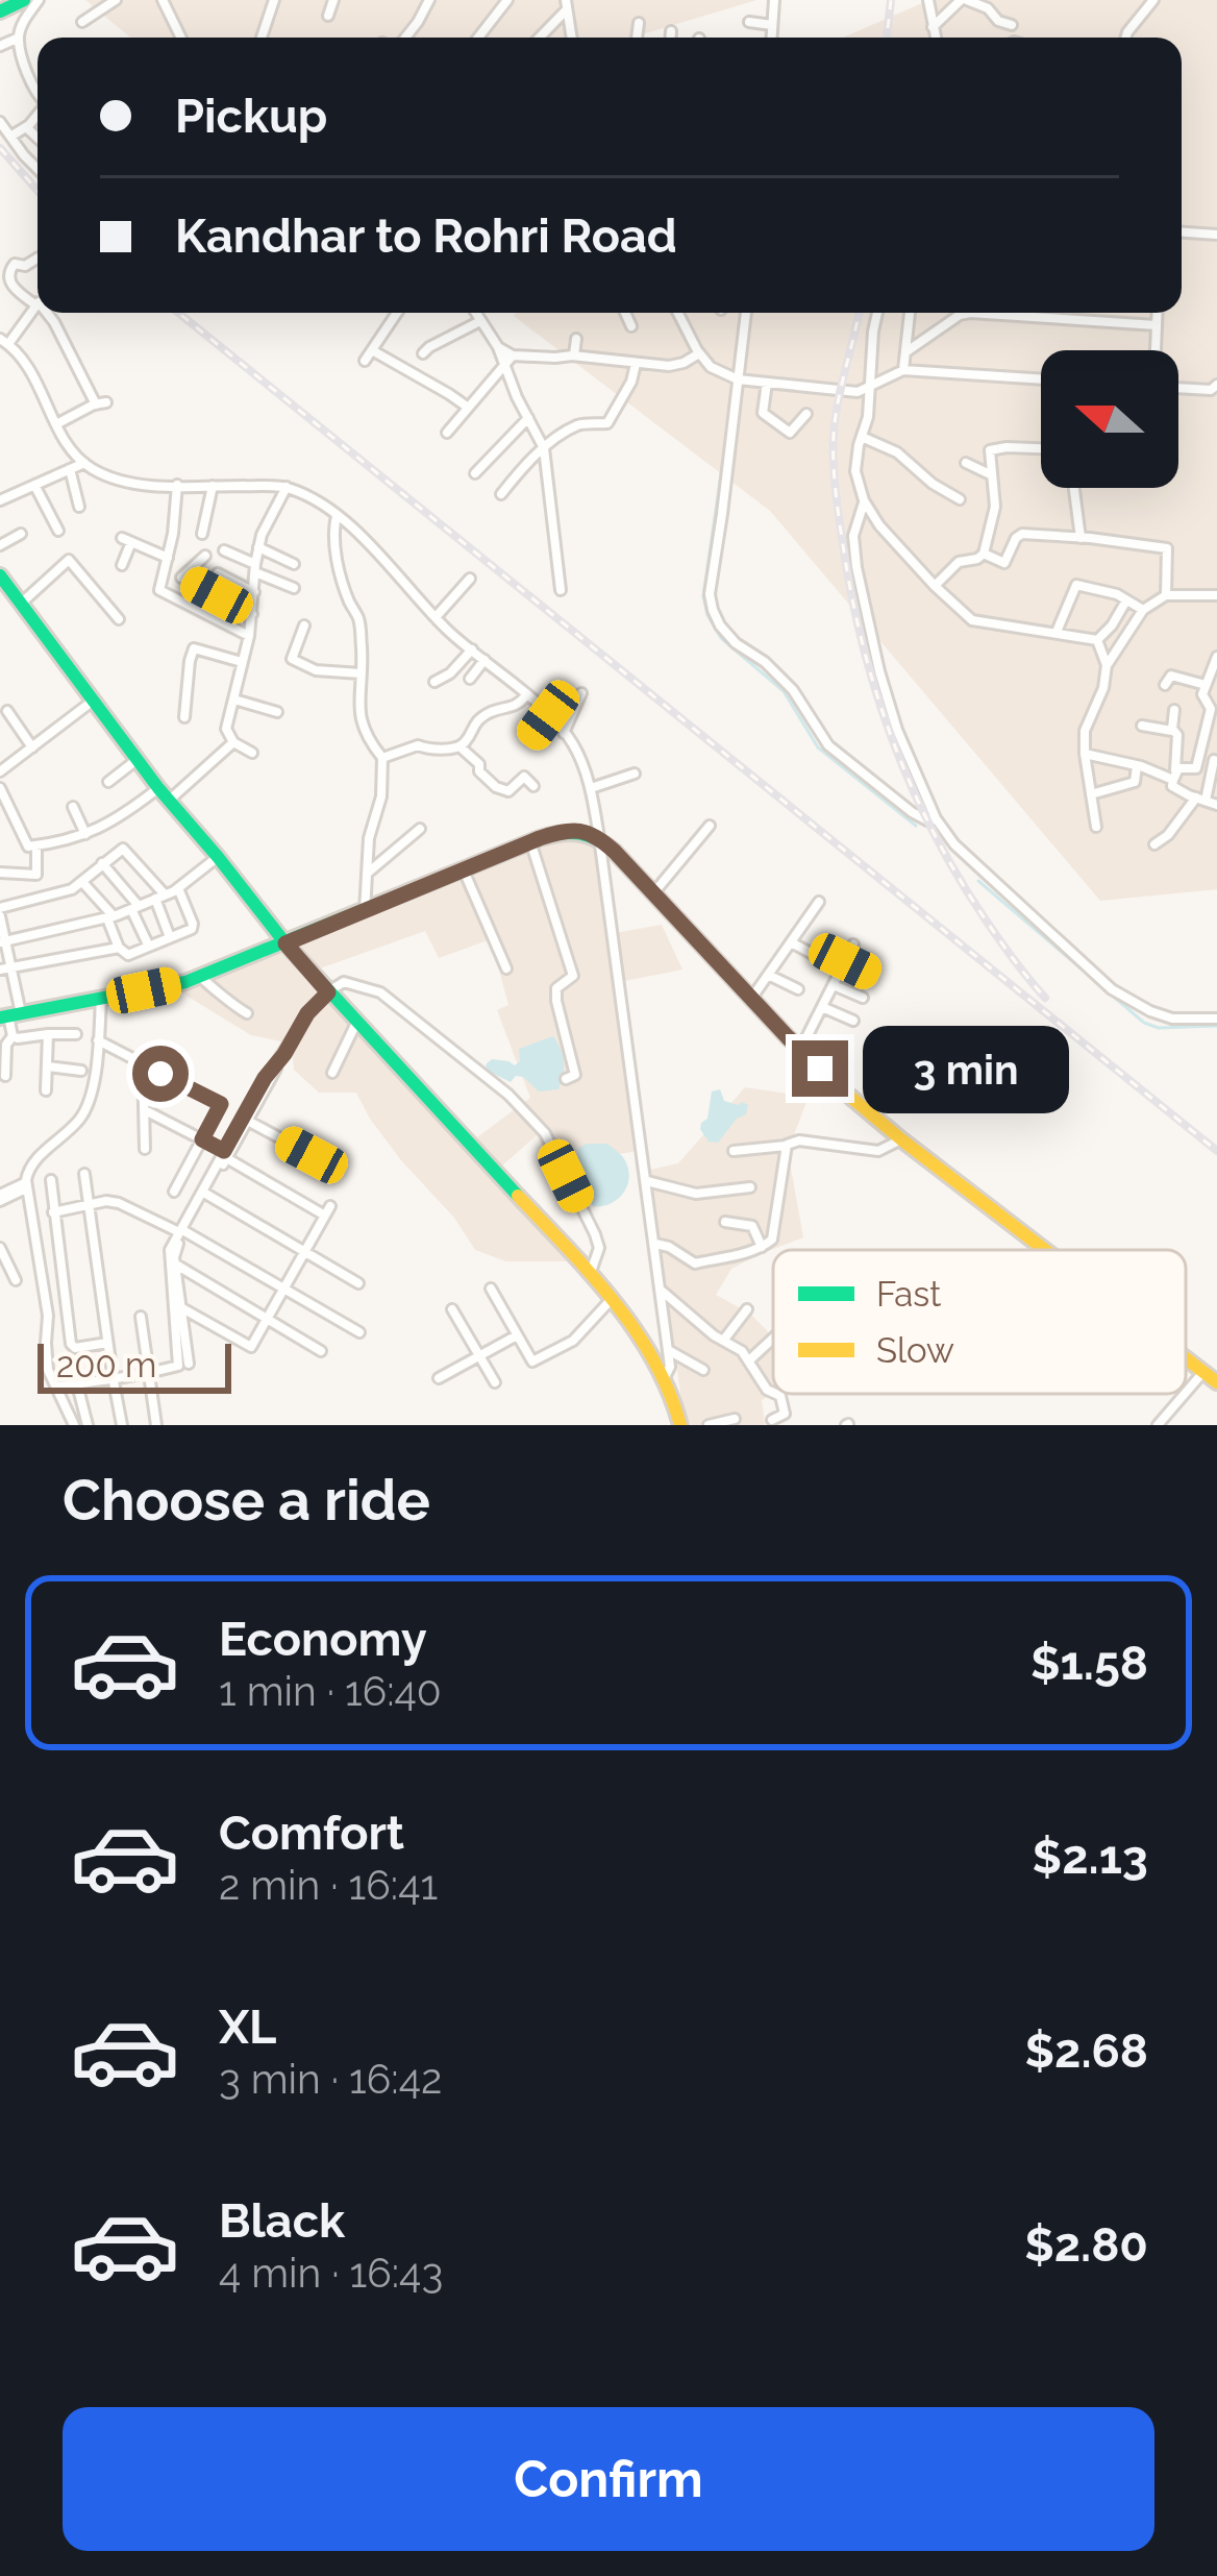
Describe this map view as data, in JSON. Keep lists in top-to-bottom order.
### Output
{
  "legend": ["Fast", "Slow"],
  "scale_bar": "200 m",
  "north": "left",
  "page": {
    "banner": ["Pickup", "Kandhar to Rohri Road"],
    "bubble": "3 min",
    "scale": "200 m",
    "heading": "Choose a ride",
    "list": [
      {
        "name": "Economy",
        "note": "1 min · 16:40",
        "value": "$1.58"
      },
      {
        "name": "Comfort",
        "note": "2 min · 16:41",
        "value": "$2.13"
      },
      {
        "name": "XL",
        "note": "3 min · 16:42",
        "value": "$2.68"
      },
      {
        "name": "Black",
        "note": "4 min · 16:43",
        "value": "$2.80"
      }
    ],
    "buttons": "Confirm"
  }
}
